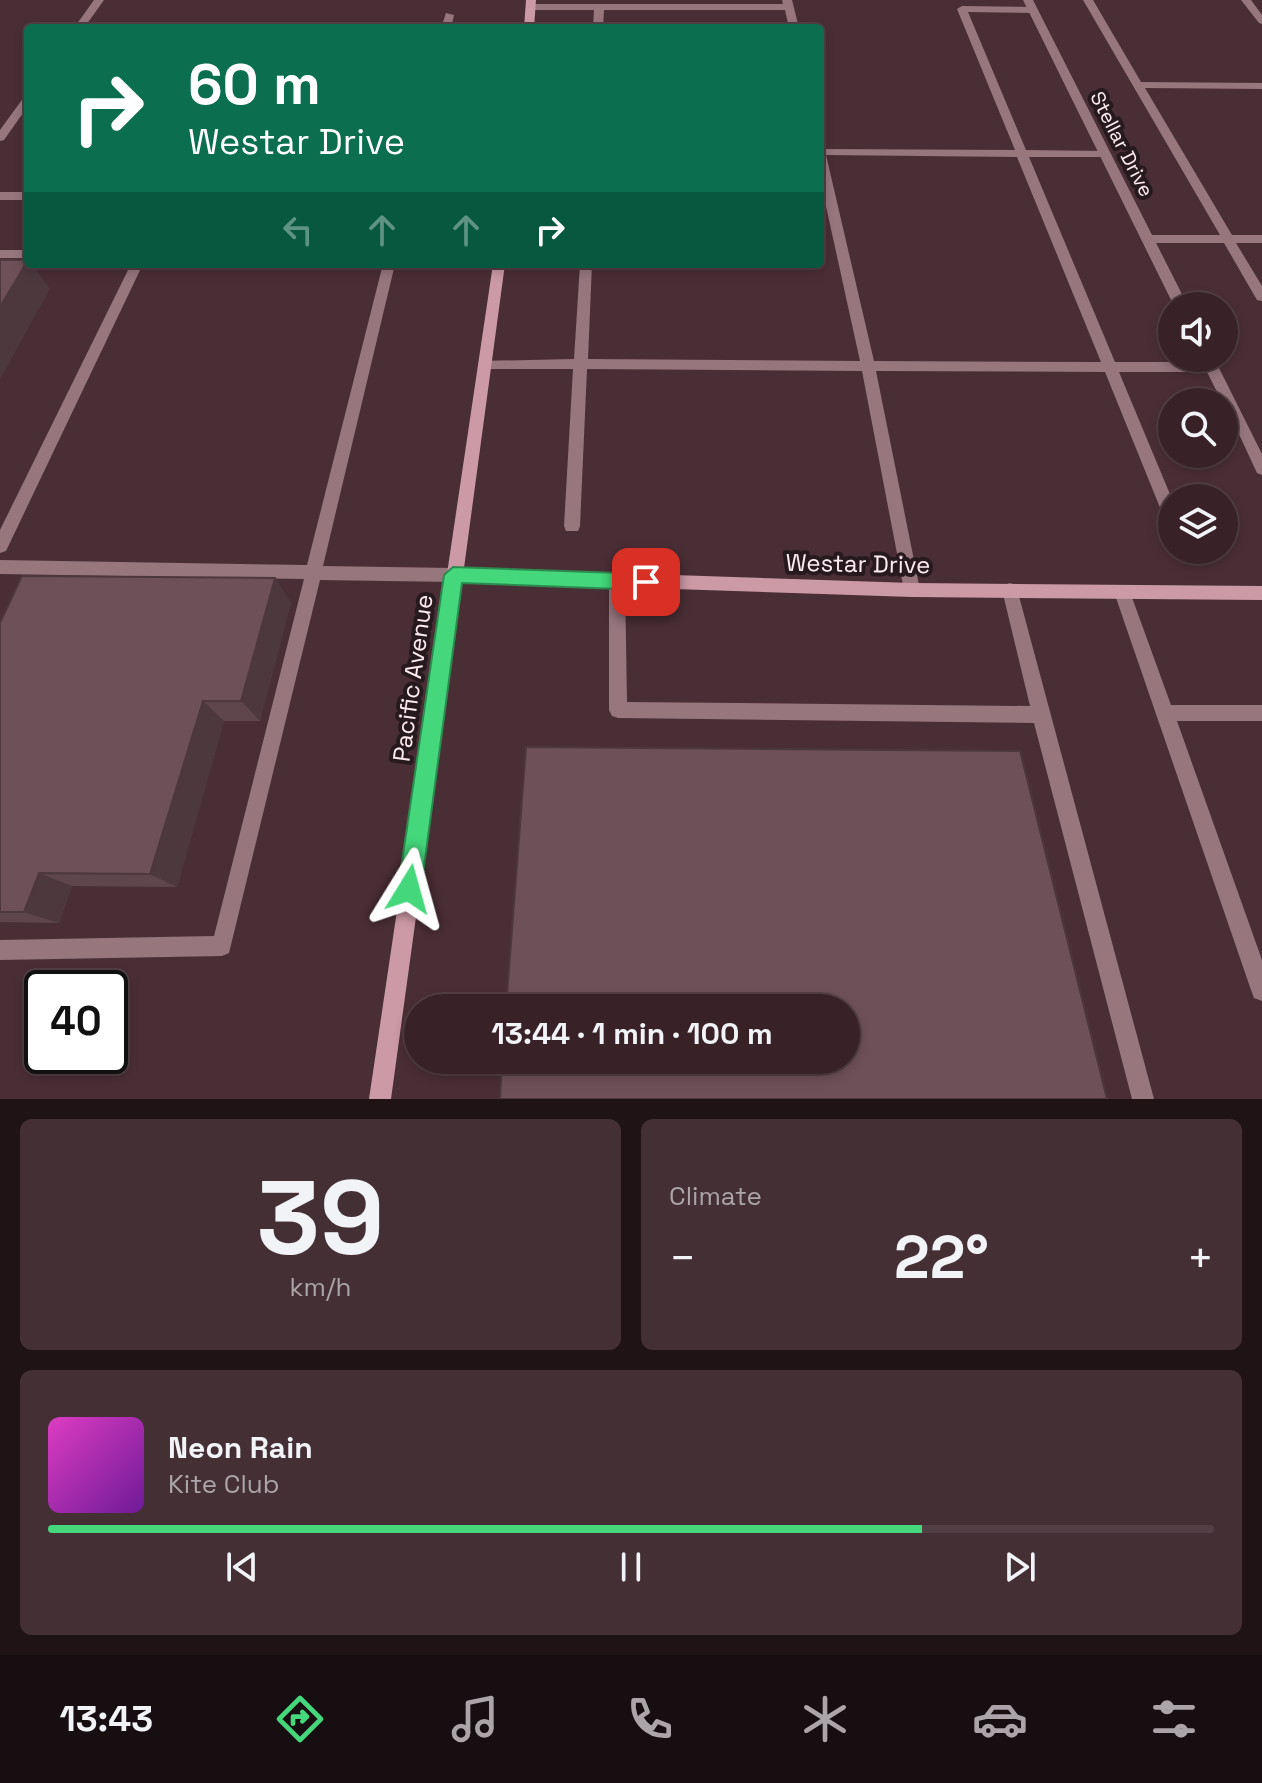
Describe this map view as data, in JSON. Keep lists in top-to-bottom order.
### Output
{
  "streets": {
    "street": ["Stellar Drive", "Westar Drive", "Pacific Avenue"]
  },
  "crossings": [
    ["Westar Drive", "Pacific Avenue"]
  ],
  "page": {
    "turn": ["60 m", "Westar Drive"],
    "limit": "40",
    "trip": "13:44 · 1 min · 100 m",
    "tile": [
      ["39", "km/h"],
      "Climate"
    ],
    "heat": ["−", "22°", "+"],
    "song": ["Neon Rain", "Kite Club"],
    "tabs": "13:43"
  }
}
